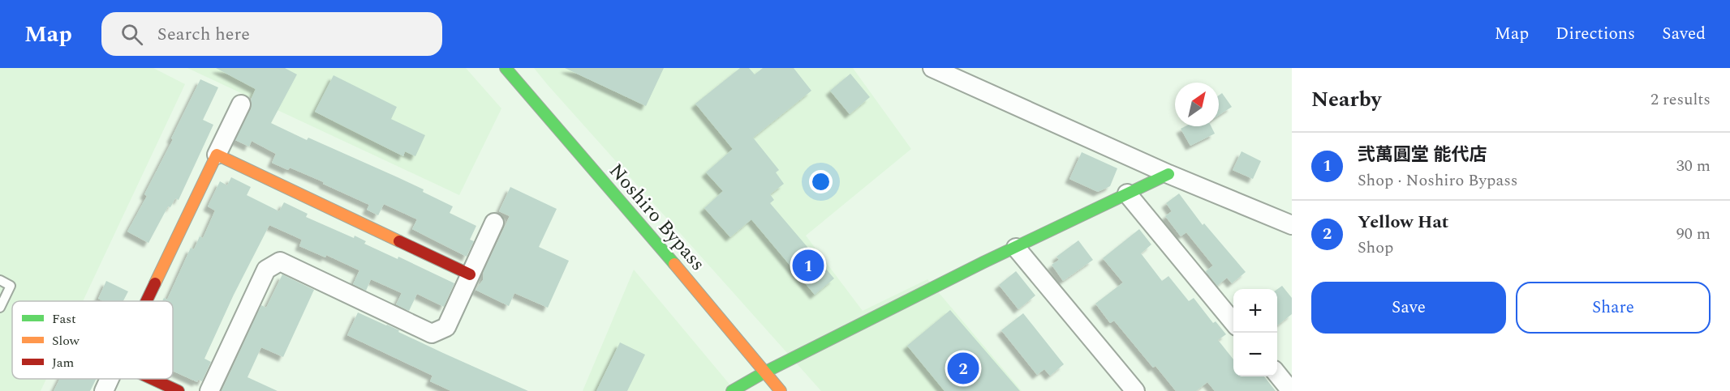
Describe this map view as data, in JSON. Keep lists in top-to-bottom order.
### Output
{
  "streets": {
    "main road": ["Noshiro Bypass"]
  },
  "legend": ["Fast", "Slow", "Jam"],
  "north": "top right",
  "page": {
    "header": "Map",
    "search": "Search here",
    "nav": ["Map", "Directions", "Saved"],
    "heading": ["Nearby", "2 results"],
    "list": [
      {
        "mark": "1",
        "name": "弐萬圓堂 能代店",
        "note": "Shop · Noshiro Bypass",
        "value": "30 m"
      },
      {
        "mark": "2",
        "name": "Yellow Hat",
        "note": "Shop",
        "value": "90 m"
      }
    ],
    "pins": ["1", "2"],
    "buttons": ["Save", "Share"],
    "map_buttons": ["+", "−"]
  }
}
